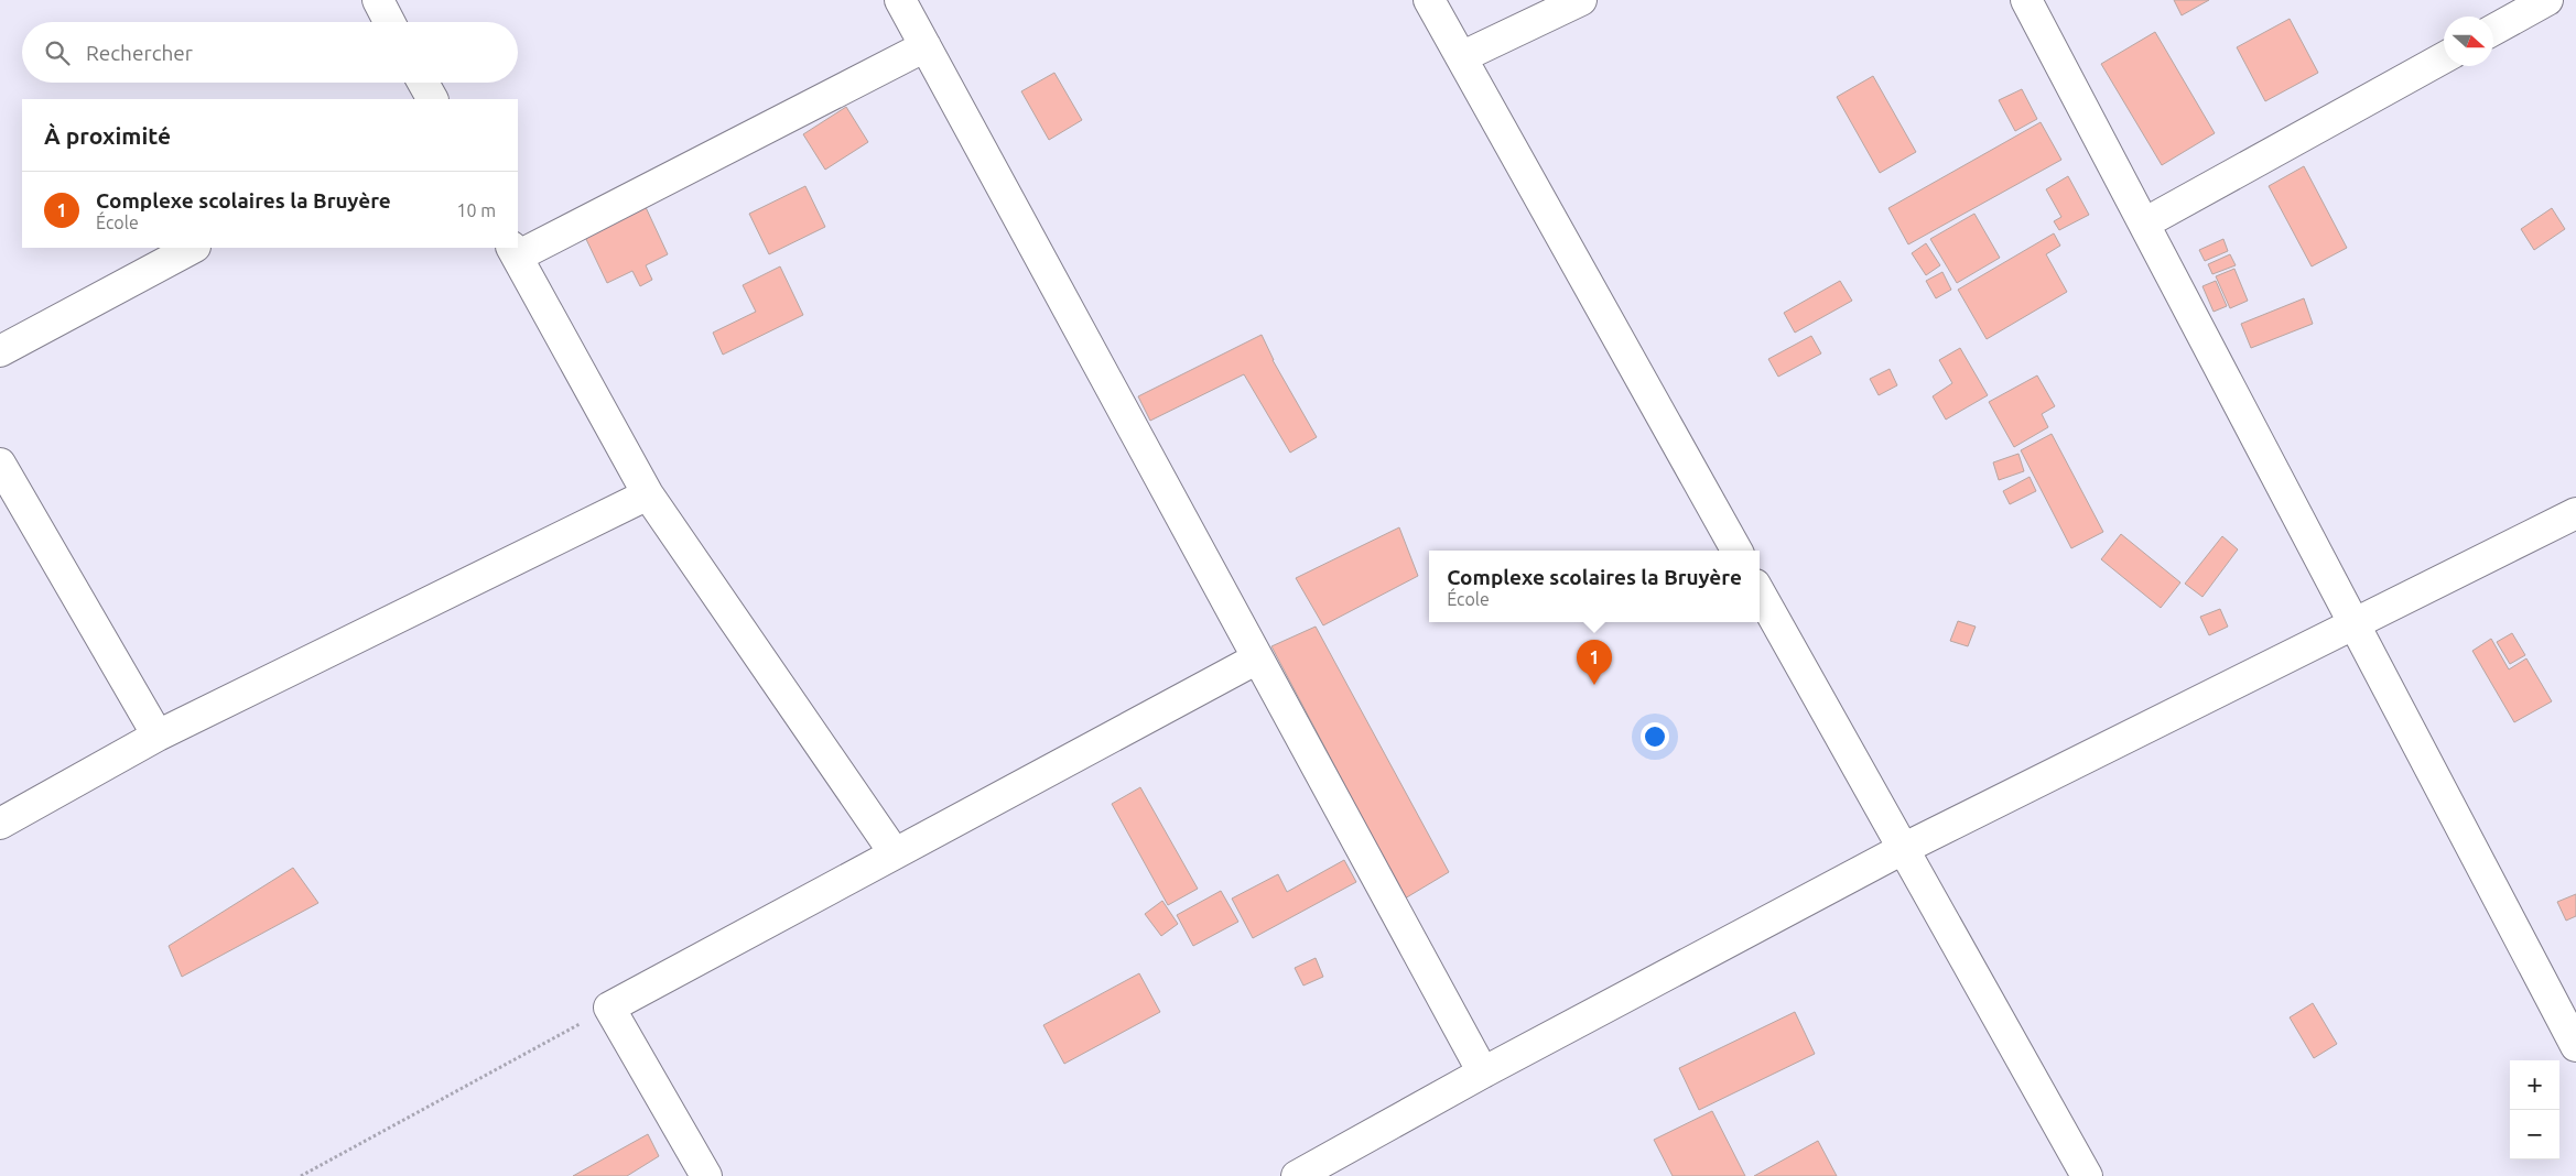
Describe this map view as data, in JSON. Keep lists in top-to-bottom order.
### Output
{
  "north": "right",
  "page": {
    "search": "Rechercher",
    "heading": "À proximité",
    "list": [
      {
        "mark": "1",
        "name": "Complexe scolaires la Bruyère",
        "note": "École",
        "value": "10 m"
      }
    ],
    "popup": ["Complexe scolaires la Bruyère", "École"],
    "pins": "1",
    "map_buttons": ["+", "−"]
  }
}
